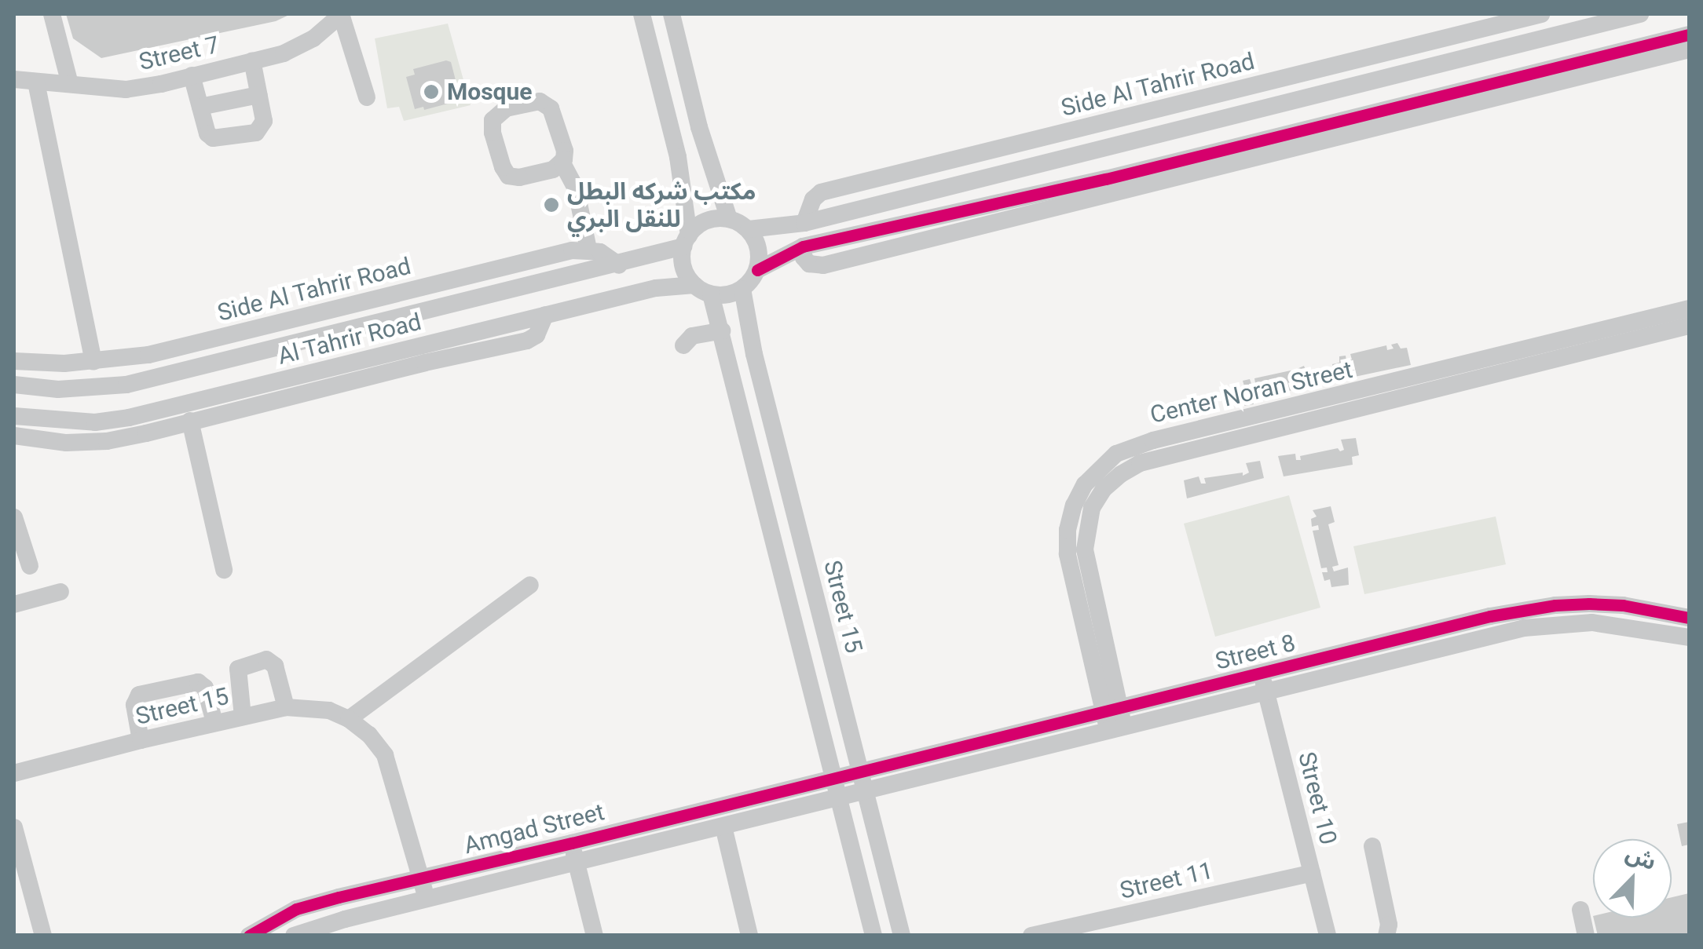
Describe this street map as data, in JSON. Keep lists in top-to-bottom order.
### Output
{
  "streets": {
    "street": [
      "Street 7",
      "Side Al Tahrir Road",
      "Al Tahrir Road",
      "Center Noran Street",
      "Street 15",
      "Street 8",
      "Street 10",
      "Amgad Street",
      "Street 11"
    ]
  },
  "crossings": [
    ["Al Tahrir Road", "Street 15"],
    ["Center Noran Street", "Street 8"],
    ["Street 15", "Street 8"],
    ["Street 15", "Amgad Street"],
    ["Street 8", "Street 10"],
    ["Street 8", "Amgad Street"],
    ["Street 10", "Street 11"]
  ],
  "places": ["Mosque", "مكتب شركه البطل للنقل البري"],
  "north": "top right"
}
